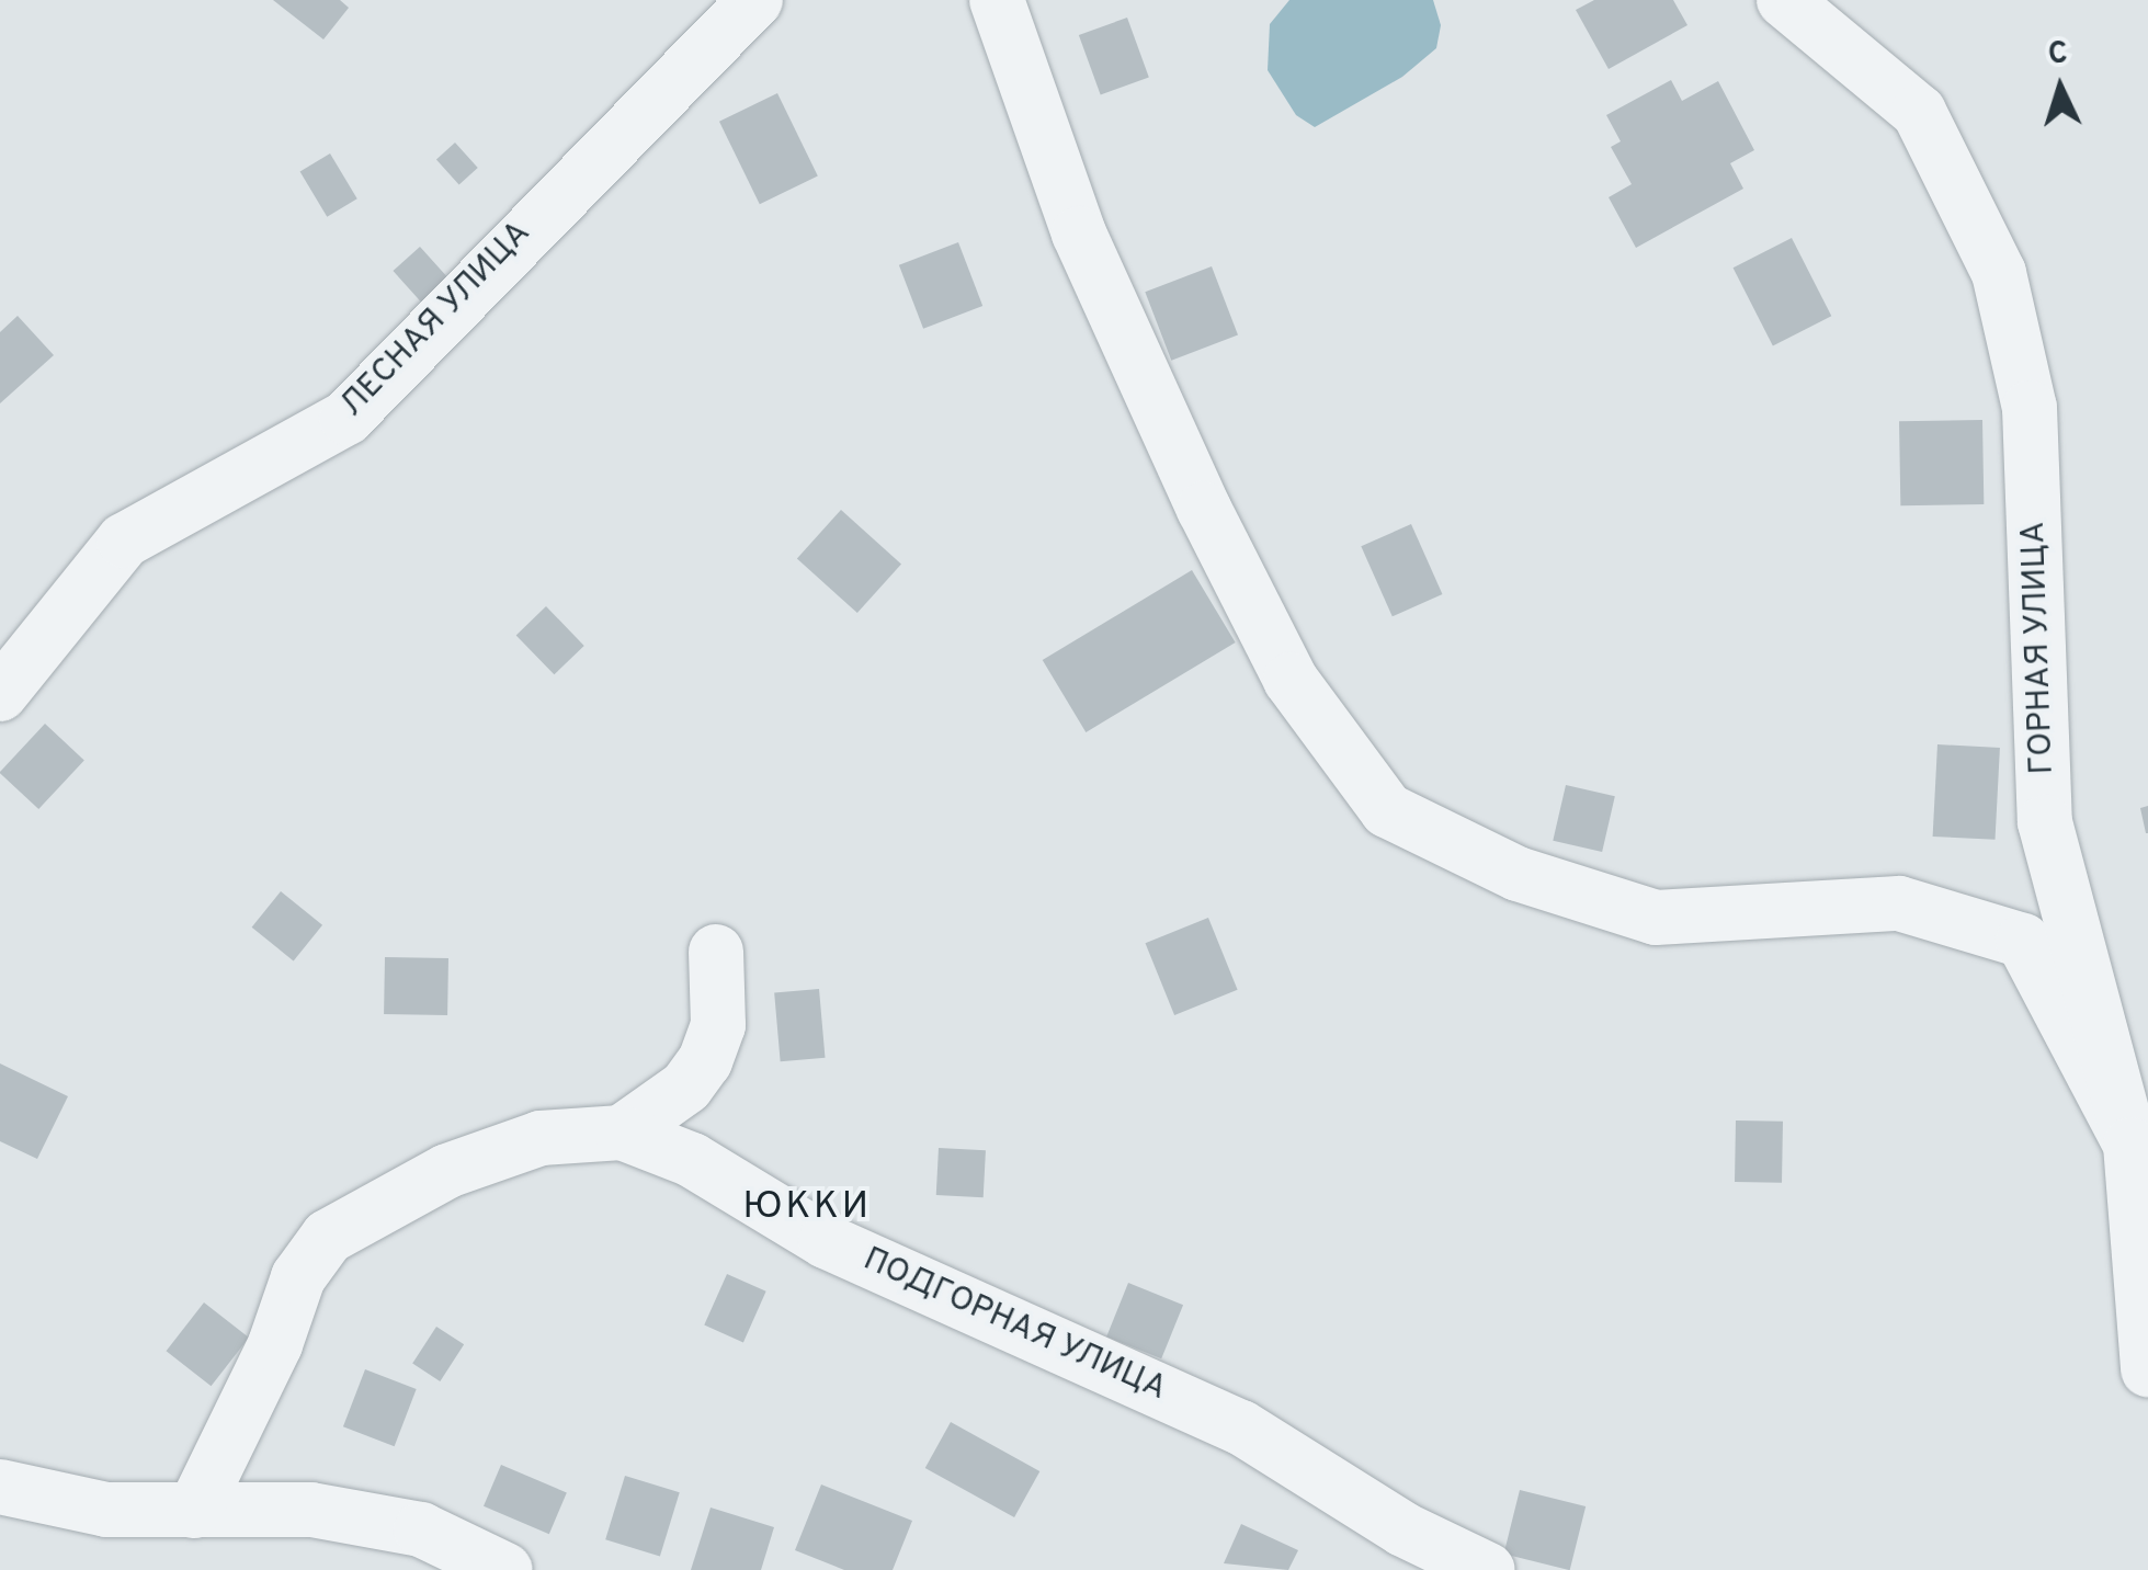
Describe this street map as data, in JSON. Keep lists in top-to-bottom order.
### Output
{
  "streets": {
    "street": ["ЛЕСНАЯ УЛИЦА", "ГОРНАЯ УЛИЦА", "ПОДГОРНАЯ УЛИЦА"]
  },
  "districts": ["ЮККИ"],
  "north": "top"
}
